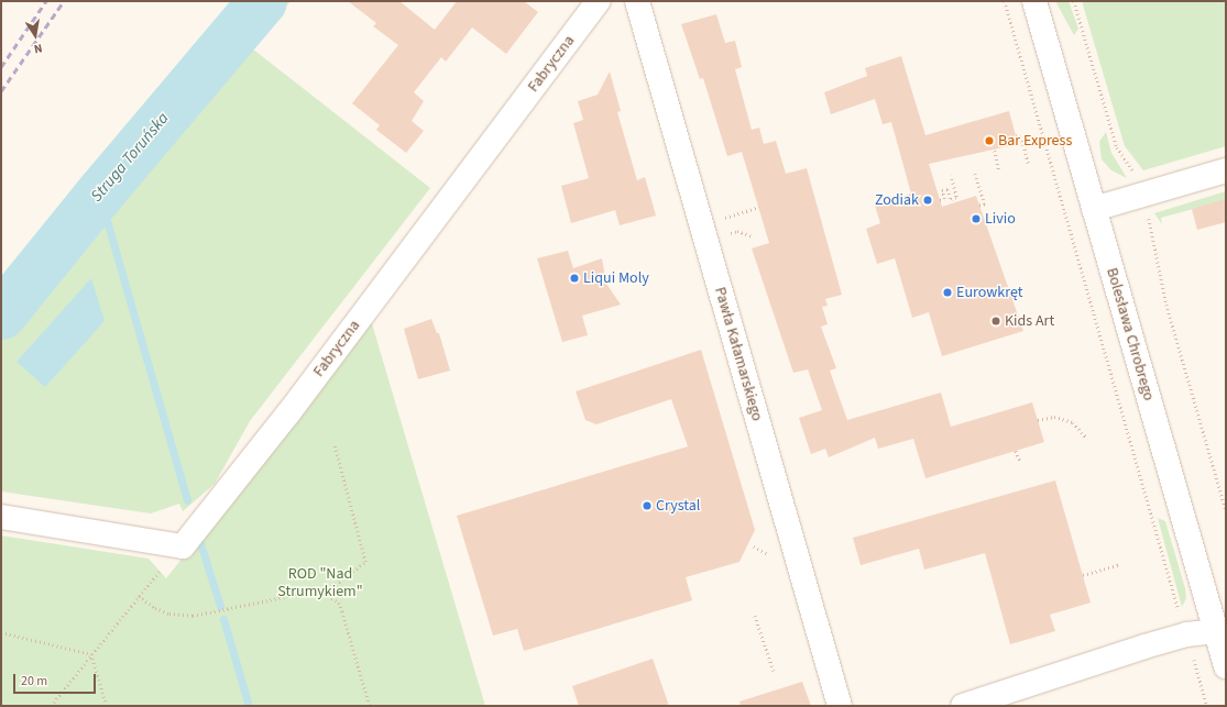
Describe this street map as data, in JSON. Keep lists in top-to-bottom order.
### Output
{
  "streets": {
    "street": ["Fabryczna", "Bolesława Chrobrego", "Pawła Kałamarskiego"]
  },
  "water": ["Struga Toruńska"],
  "parks": ["ROD \"Nad Strumykiem\""],
  "places": [
    "Bar Express",
    "Zodiak",
    "Livio",
    "Liqui Moly",
    "Eurowkręt",
    "Kids Art",
    "Crystal"
  ],
  "scale_bar": "20 m",
  "north": "bottom"
}
